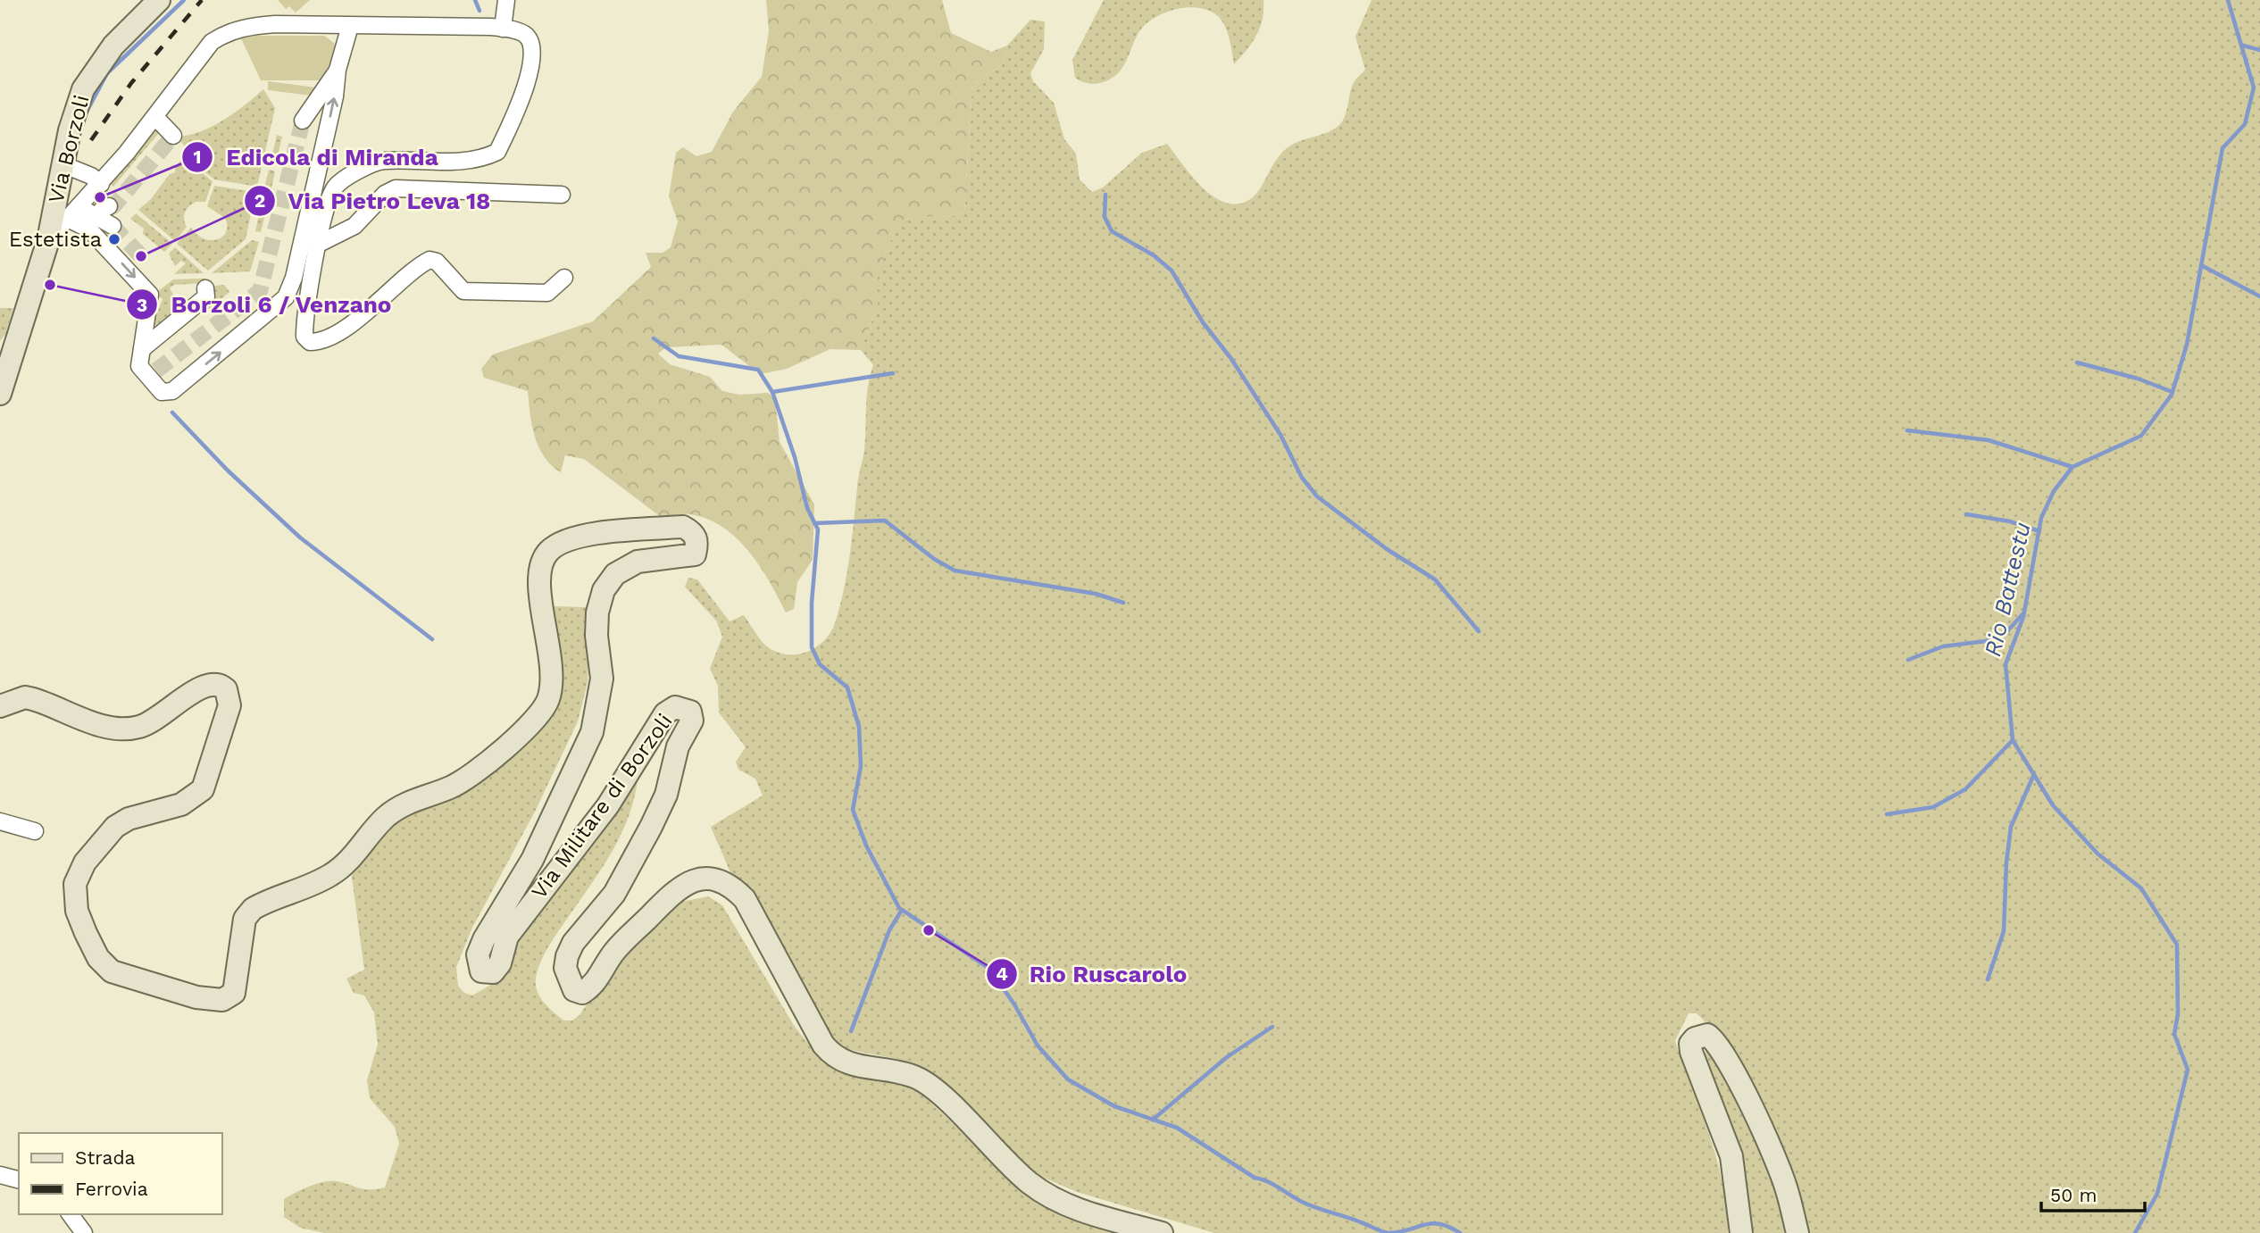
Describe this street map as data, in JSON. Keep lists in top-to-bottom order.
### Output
{
  "streets": {
    "street": ["Via Borzoli", "Via Militare di Borzoli"]
  },
  "water": ["Rio Battestu"],
  "places": [
    "Edicola di Miranda",
    "Estetista",
    "Via Pietro Leva 18",
    "Borzoli 6 / Venzano",
    "Rio Ruscarolo"
  ],
  "legend": ["Strada", "Ferrovia"],
  "scale_bar": "50 m"
}
